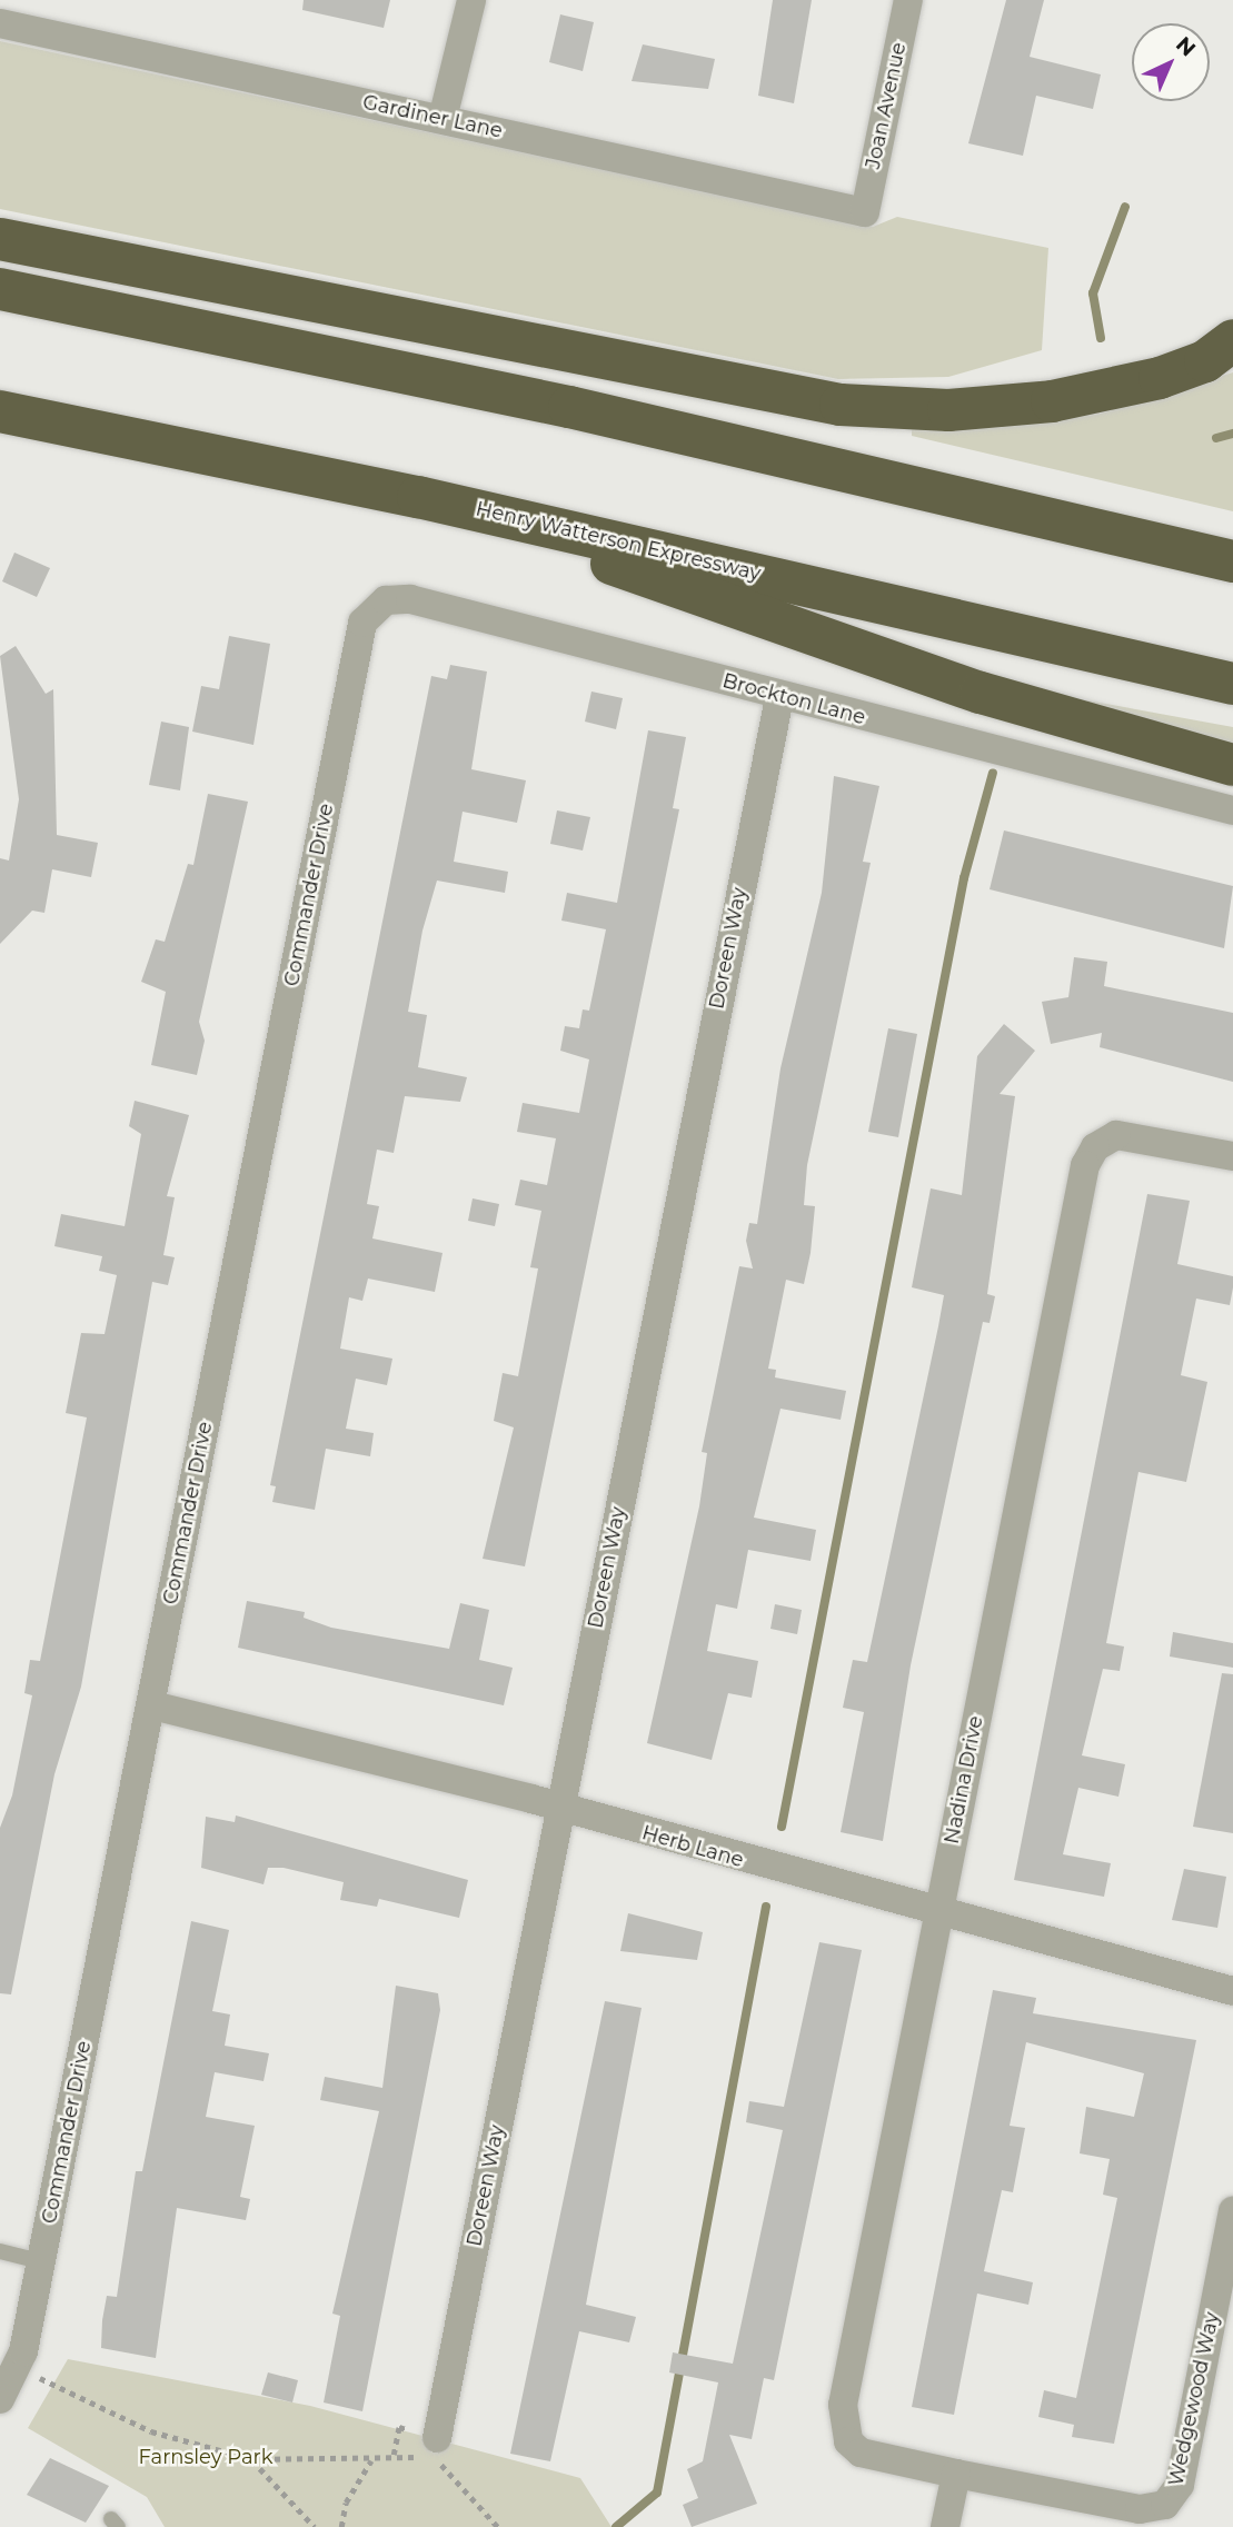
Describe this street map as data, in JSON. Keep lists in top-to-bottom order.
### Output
{
  "streets": {
    "highway": ["Henry Watterson Expressway"],
    "street": [
      "Joan Avenue",
      "Gardiner Lane",
      "Brockton Lane",
      "Commander Drive",
      "Doreen Way",
      "Nadina Drive",
      "Herb Lane",
      "Wedgewood Way"
    ]
  },
  "crossings": [
    ["Joan Avenue", "Gardiner Lane"],
    ["Brockton Lane", "Commander Drive"],
    ["Brockton Lane", "Doreen Way"],
    ["Commander Drive", "Herb Lane"],
    ["Doreen Way", "Herb Lane"],
    ["Nadina Drive", "Herb Lane"],
    ["Nadina Drive", "Wedgewood Way"]
  ],
  "parks": ["Farnsley Park"],
  "north": "top right"
}
